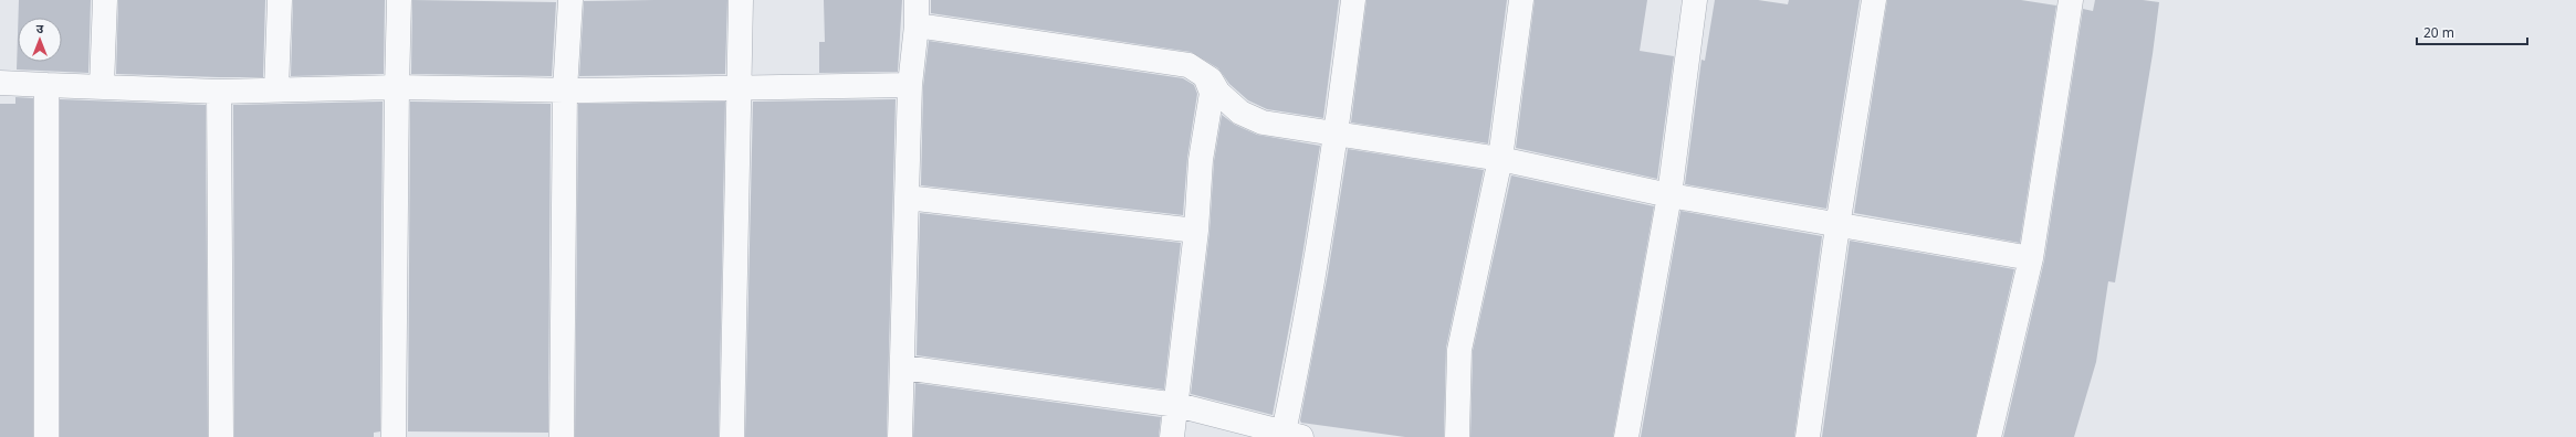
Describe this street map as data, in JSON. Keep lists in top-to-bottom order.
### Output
{
  "scale_bar": "20 m",
  "north": "top"
}
